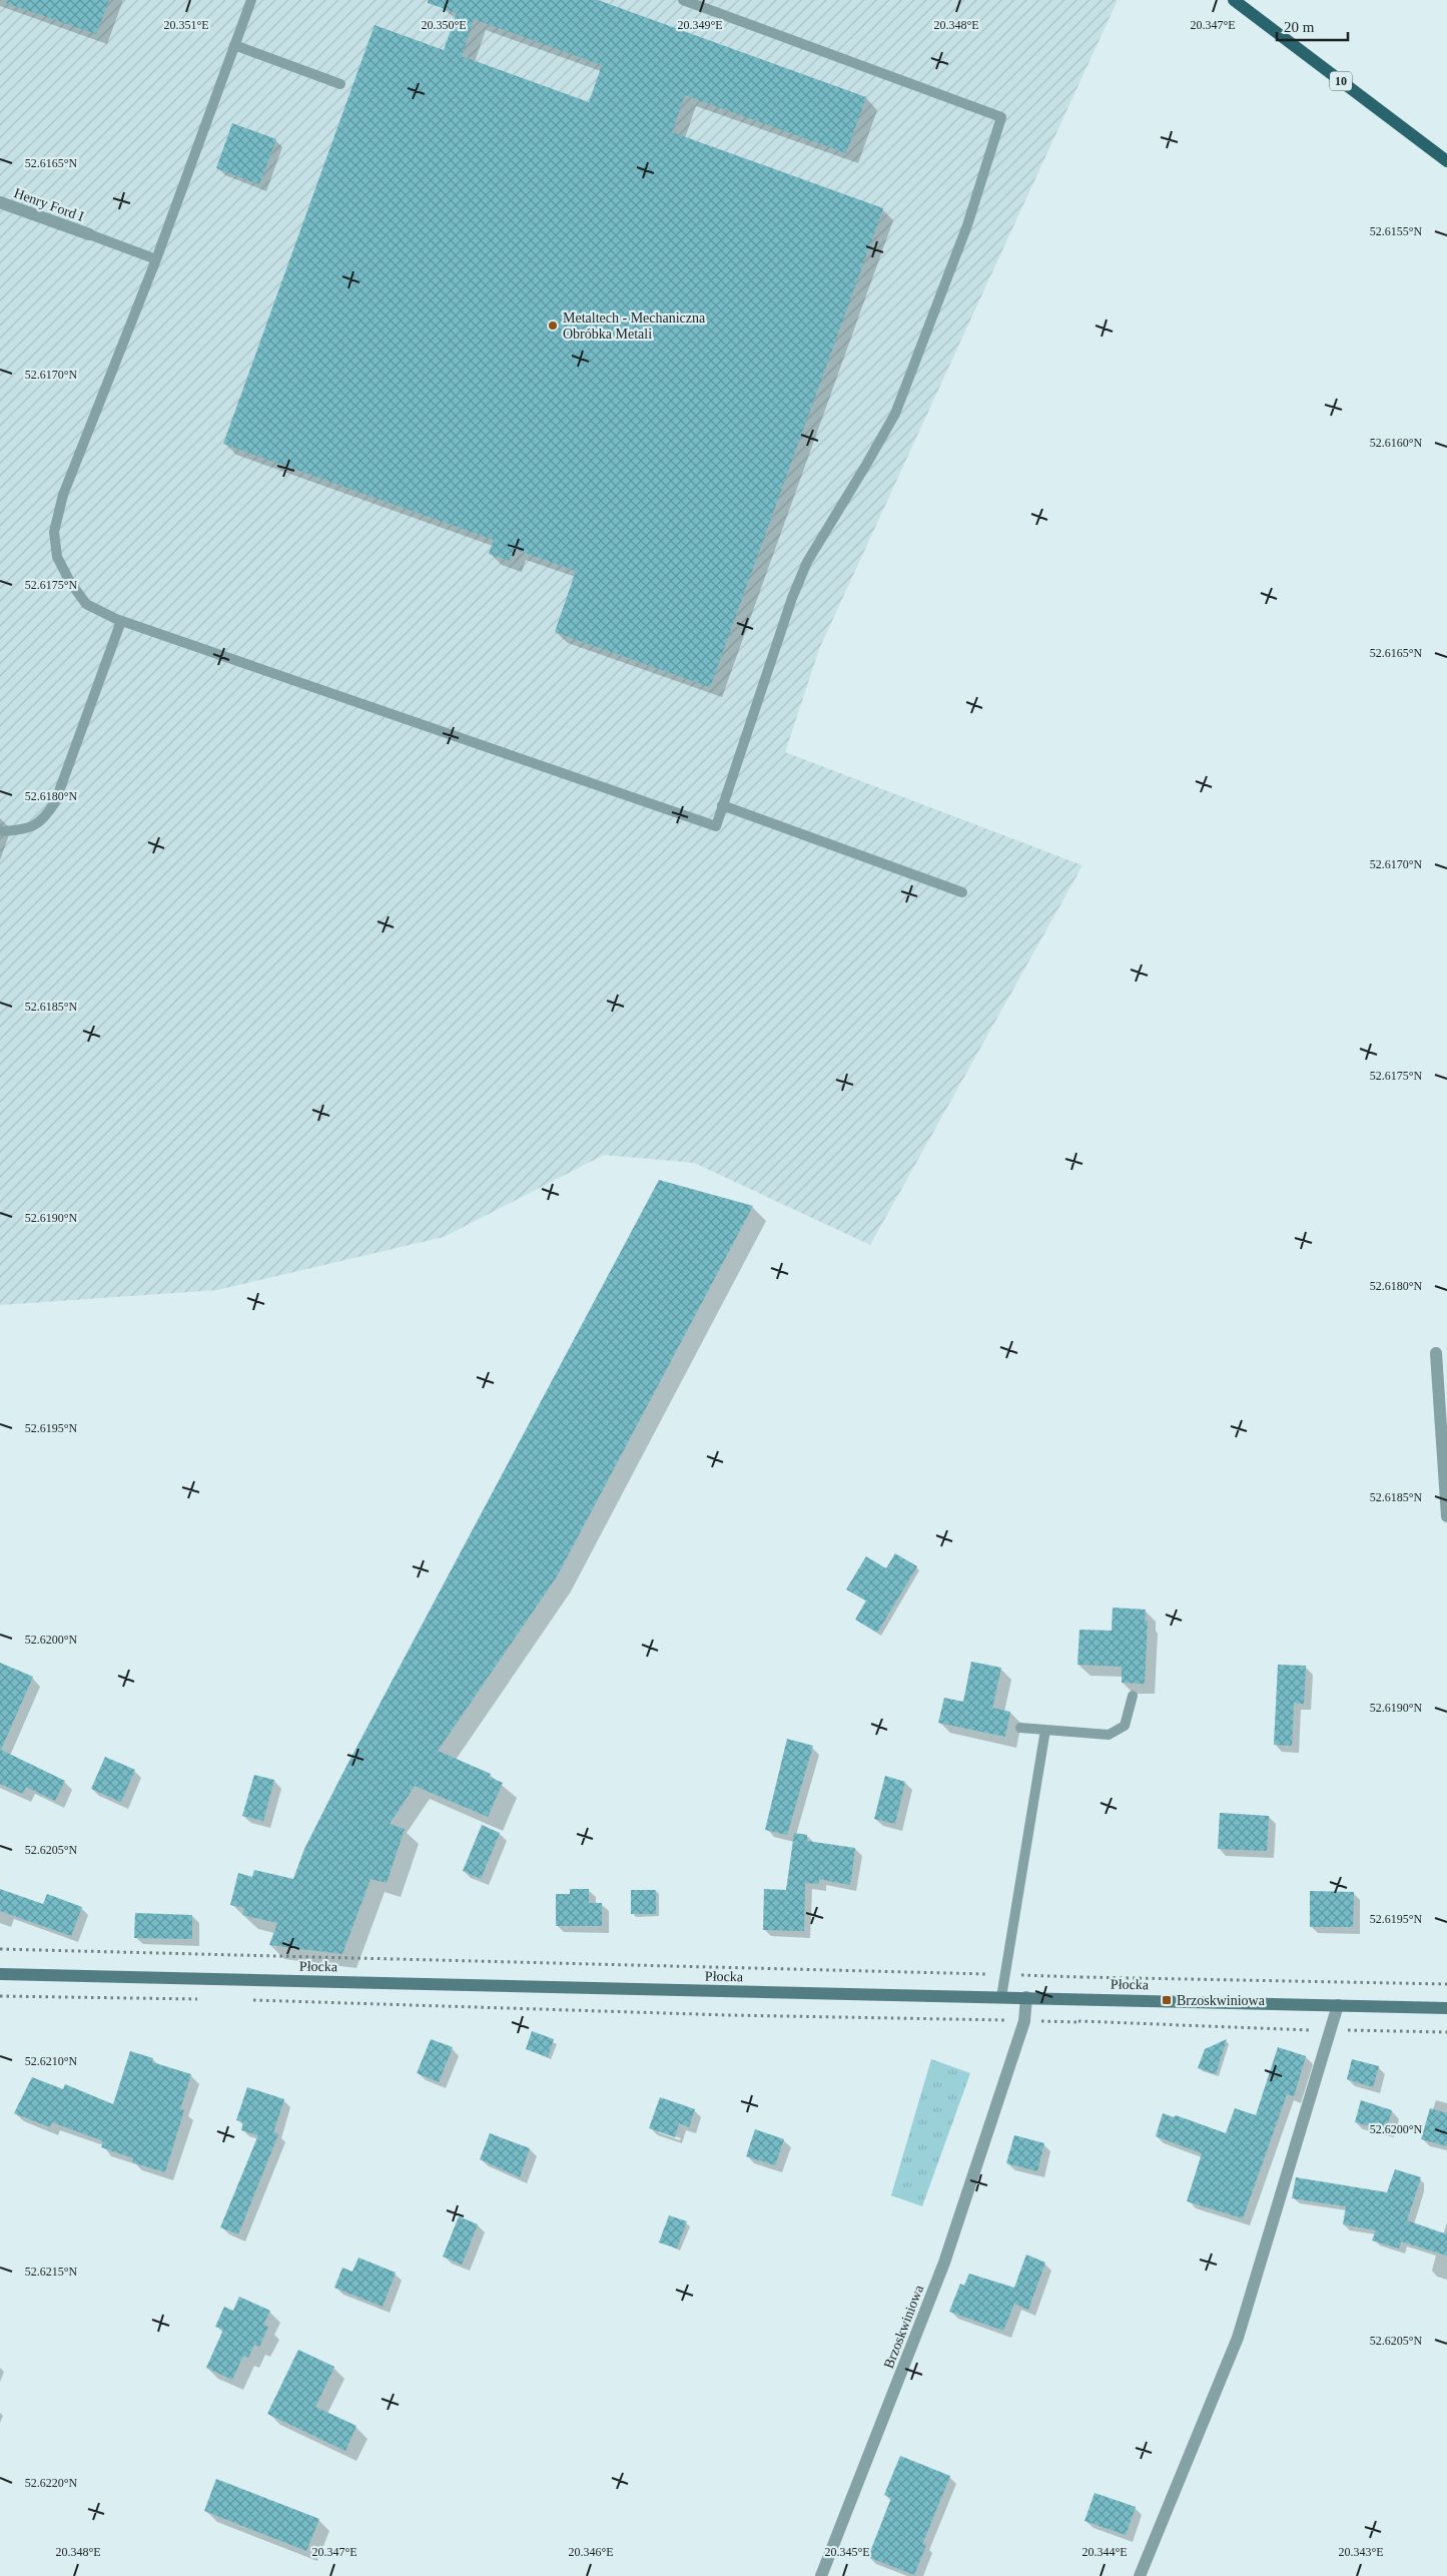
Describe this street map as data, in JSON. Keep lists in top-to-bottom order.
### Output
{
  "streets": {
    "main road": ["10"],
    "street": ["Henry Ford I", "Płocka", "Brzoskwiniowa"]
  },
  "crossings": [
    ["Płocka", "Brzoskwiniowa"]
  ],
  "places": {
    "other": ["Metaltech - Mechaniczna Obróbka Metali"],
    "transit": ["Brzoskwiniowa"]
  },
  "scale_bar": "20 m",
  "coordinates": [
    "20.351°E",
    "20.349°E",
    "20.348°E",
    "20.347°E",
    "20.350°E",
    "52.6165°N",
    "52.6155°N",
    "52.6170°N",
    "52.6160°N",
    "52.6175°N",
    "52.6180°N",
    "52.6185°N",
    "52.6190°N",
    "52.6195°N",
    "52.6200°N",
    "52.6205°N",
    "52.6210°N",
    "52.6215°N",
    "52.6220°N",
    "20.346°E",
    "20.345°E",
    "20.344°E",
    "20.343°E"
  ]
}
